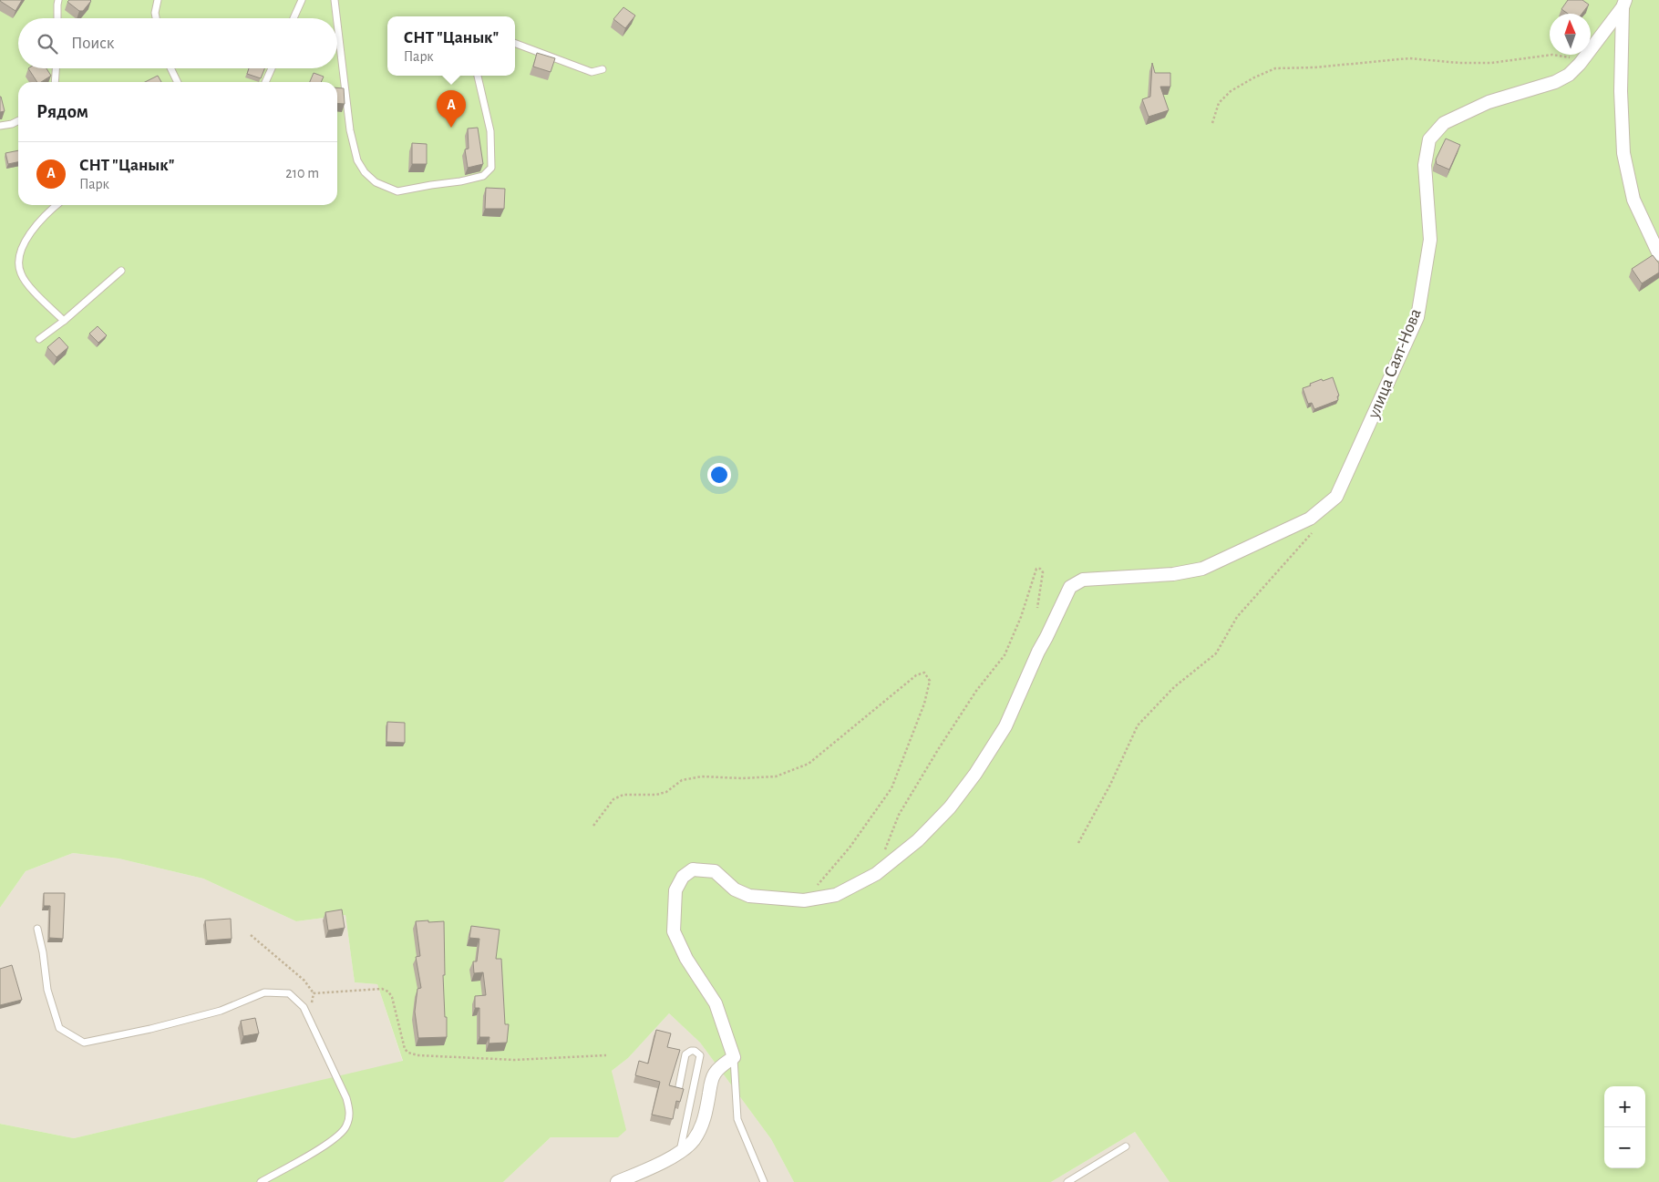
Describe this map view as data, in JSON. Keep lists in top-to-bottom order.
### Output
{
  "streets": {
    "street": ["улица Саят-Нова"]
  },
  "north": "top",
  "page": {
    "popup": ["СНТ \"Цанык\"", "Парк"],
    "search": "Поиск",
    "heading": "Рядом",
    "pins": "A",
    "list": [
      {
        "mark": "A",
        "name": "СНТ \"Цанык\"",
        "note": "Парк",
        "value": "210 m"
      }
    ],
    "map_buttons": ["+", "−"]
  }
}
